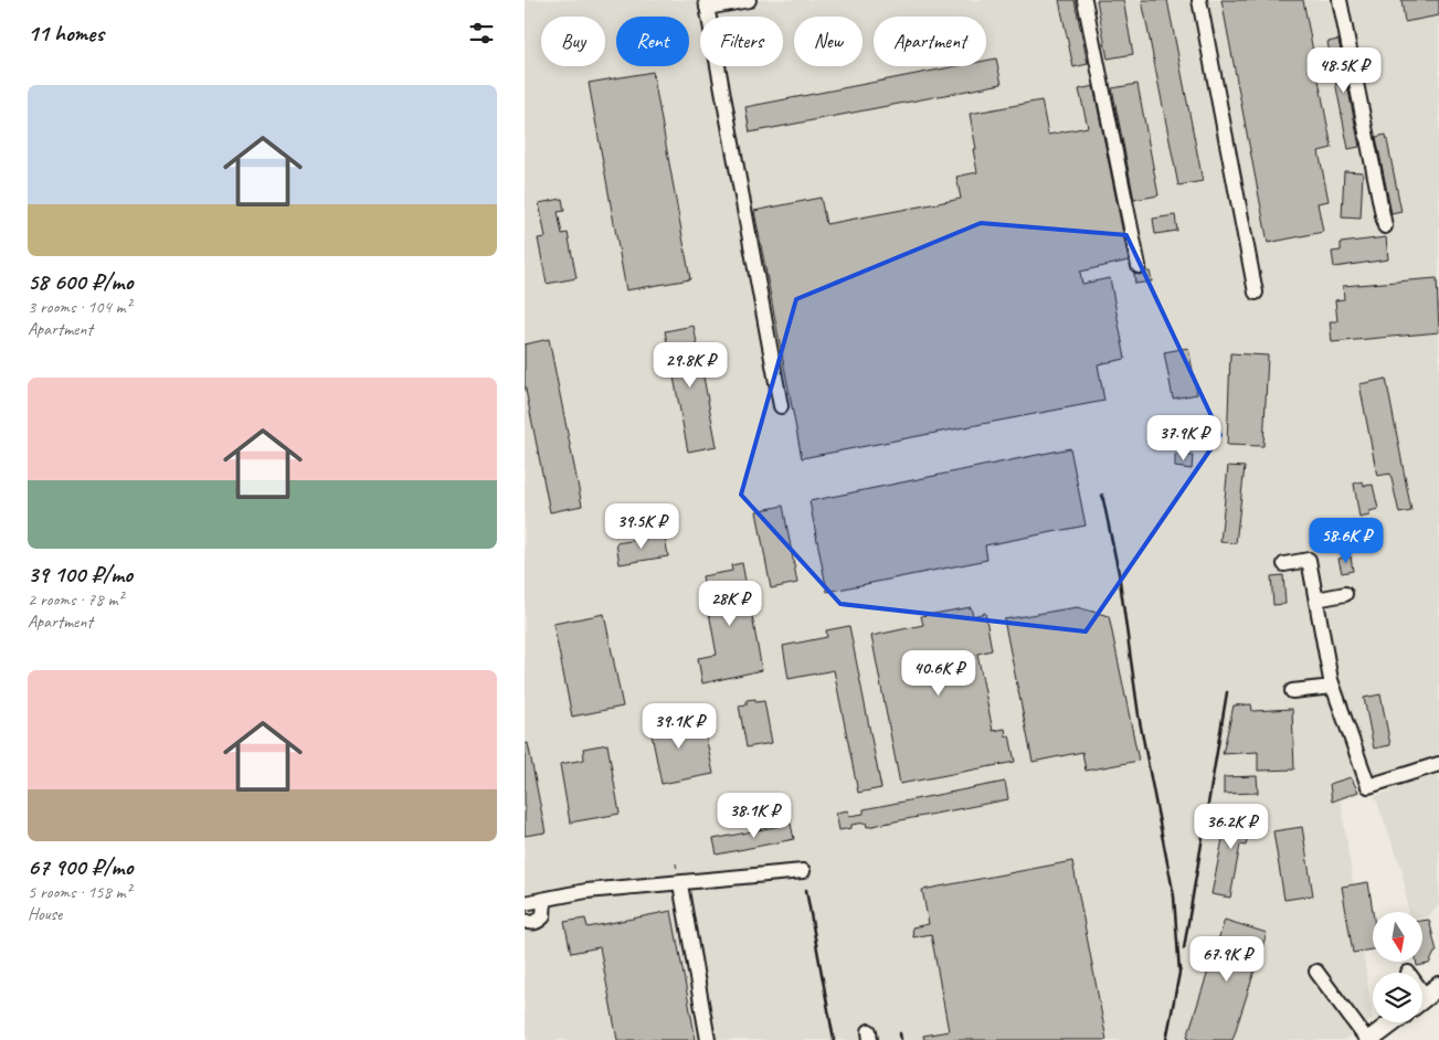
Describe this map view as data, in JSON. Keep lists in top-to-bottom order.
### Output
{
  "north": "bottom",
  "page": {
    "heading": "11 homes",
    "chip": [
      "Buy",
      "Rent",
      "Filters",
      "New",
      "Apartment"
    ],
    "price": [
      "48.5K ₽",
      "29.8K ₽",
      "37.9K ₽",
      "39.5K ₽",
      "58.6K ₽",
      "28K ₽",
      "40.6K ₽",
      "39.1K ₽",
      "38.1K ₽",
      "36.2K ₽",
      "67.9K ₽"
    ],
    "list": [
      {
        "name": "58 600 ₽/mo",
        "note": "3 rooms · 104 m² · Apartment"
      },
      {
        "name": "39 100 ₽/mo",
        "note": "2 rooms · 78 m² · Apartment"
      },
      {
        "name": "67 900 ₽/mo",
        "note": "5 rooms · 158 m² · House"
      }
    ]
  }
}
